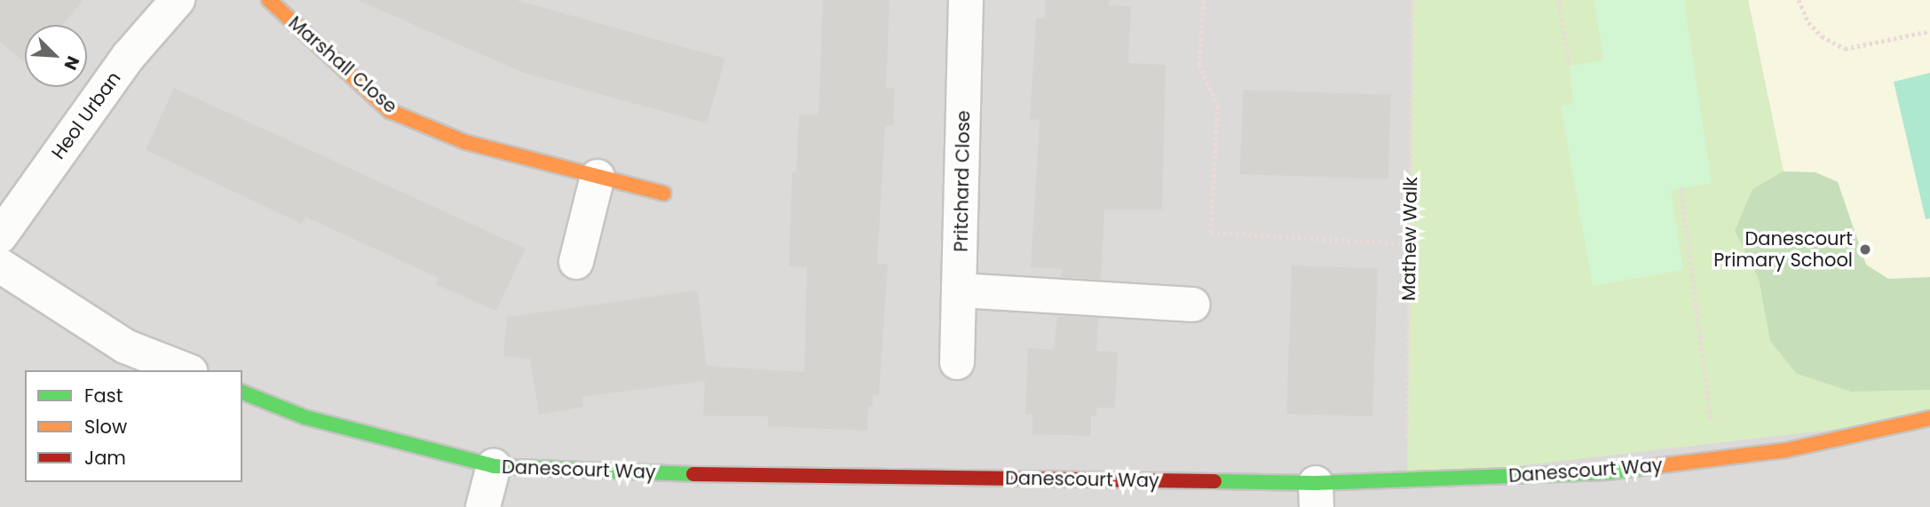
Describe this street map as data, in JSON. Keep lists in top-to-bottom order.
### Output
{
  "streets": {
    "street": [
      "Marshall Close",
      "Heol Urban",
      "Pritchard Close",
      "Danescourt Way"
    ],
    "path": ["Mathew Walk"]
  },
  "crossings": [
    ["Mathew Walk", "Danescourt Way"]
  ],
  "places": ["Danescourt Primary School"],
  "legend": ["Fast", "Slow", "Jam"],
  "north": "bottom right"
}
